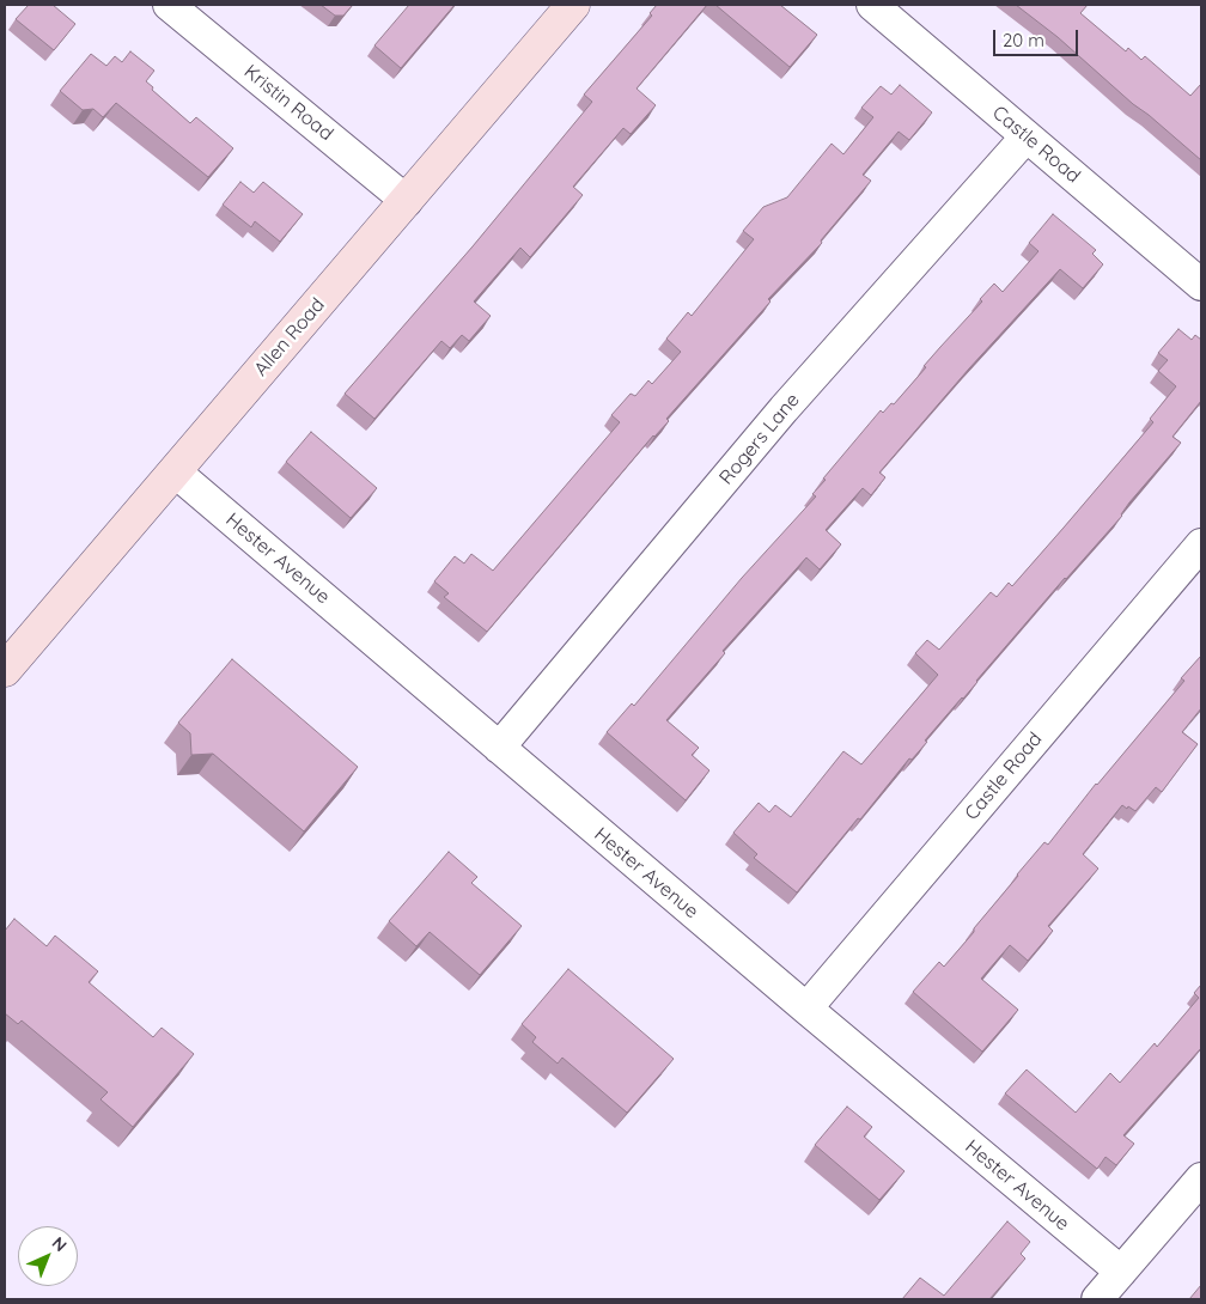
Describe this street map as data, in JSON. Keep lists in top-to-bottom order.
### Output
{
  "streets": {
    "street": [
      "Kristin Road",
      "Castle Road",
      "Allen Road",
      "Rogers Lane",
      "Hester Avenue"
    ]
  },
  "crossings": [
    ["Kristin Road", "Allen Road"],
    ["Castle Road", "Rogers Lane"],
    ["Castle Road", "Hester Avenue"],
    ["Allen Road", "Hester Avenue"],
    ["Rogers Lane", "Hester Avenue"]
  ],
  "scale_bar": "20 m",
  "north": "top right"
}
